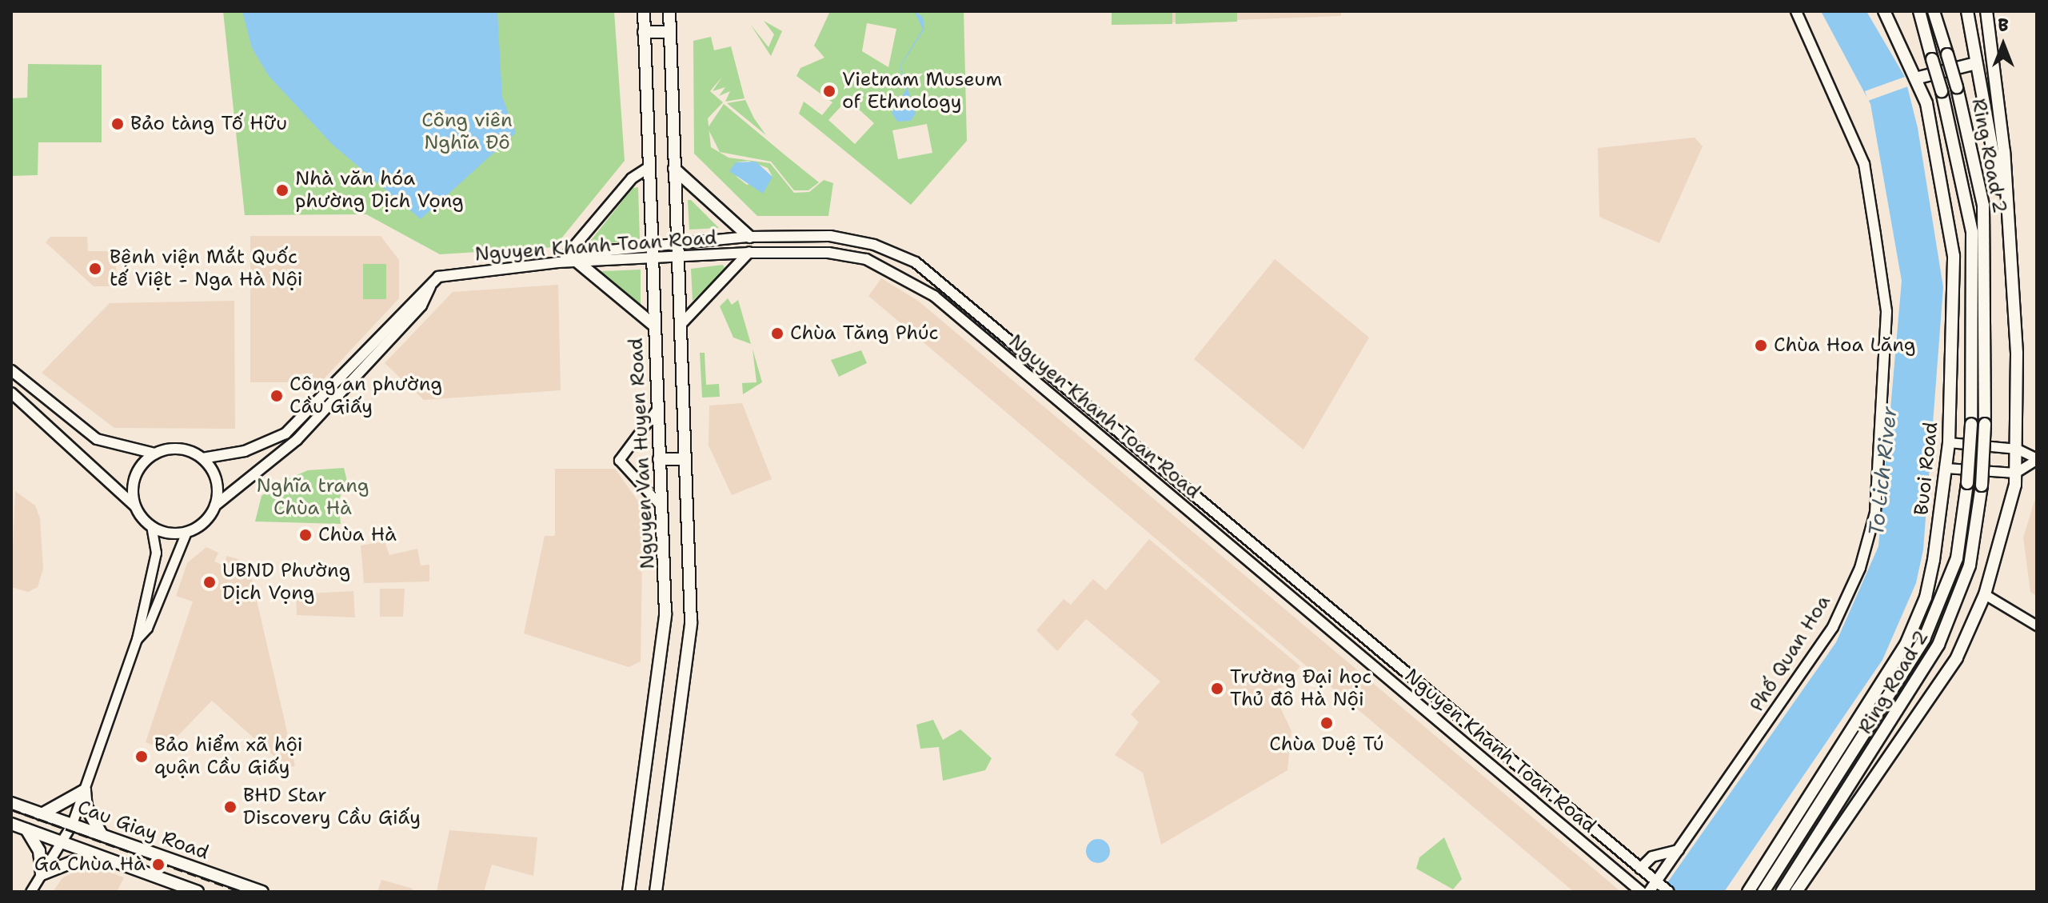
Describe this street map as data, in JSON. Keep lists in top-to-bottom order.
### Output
{
  "streets": {
    "main road": [
      "Ring Road 2",
      "Nguyen Khanh Toan Road",
      "Nguyen Van Huyen Road",
      "Buoi Road",
      "Phố Quan Hoa",
      "Cau Giay Road"
    ]
  },
  "crossings": [
    ["Nguyen Khanh Toan Road", "Nguyen Van Huyen Road"],
    ["Nguyen Khanh Toan Road", "Phố Quan Hoa"]
  ],
  "water": ["To Lich River"],
  "parks": ["Công viên Nghĩa Đô", "Nghĩa trang Chùa Hà"],
  "places": [
    "Vietnam Museum of Ethnology",
    "Bảo tàng Tố Hữu",
    "Nhà văn hóa phường Dịch Vọng",
    "Bệnh viện Mắt Quốc tế Việt - Nga Hà Nội",
    "Chùa Tăng Phúc",
    "Chùa Hoa Lăng",
    "Công an phường Cầu Giấy",
    "Chùa Hà",
    "UBND Phường Dịch Vọng",
    "Trường Đại học Thủ đô Hà Nội",
    "Chùa Duệ Tú",
    "Bảo hiểm xã hội quận Cầu Giấy",
    "BHD Star Discovery Cầu Giấy",
    "Ga Chùa Hà"
  ],
  "north": "top"
}
